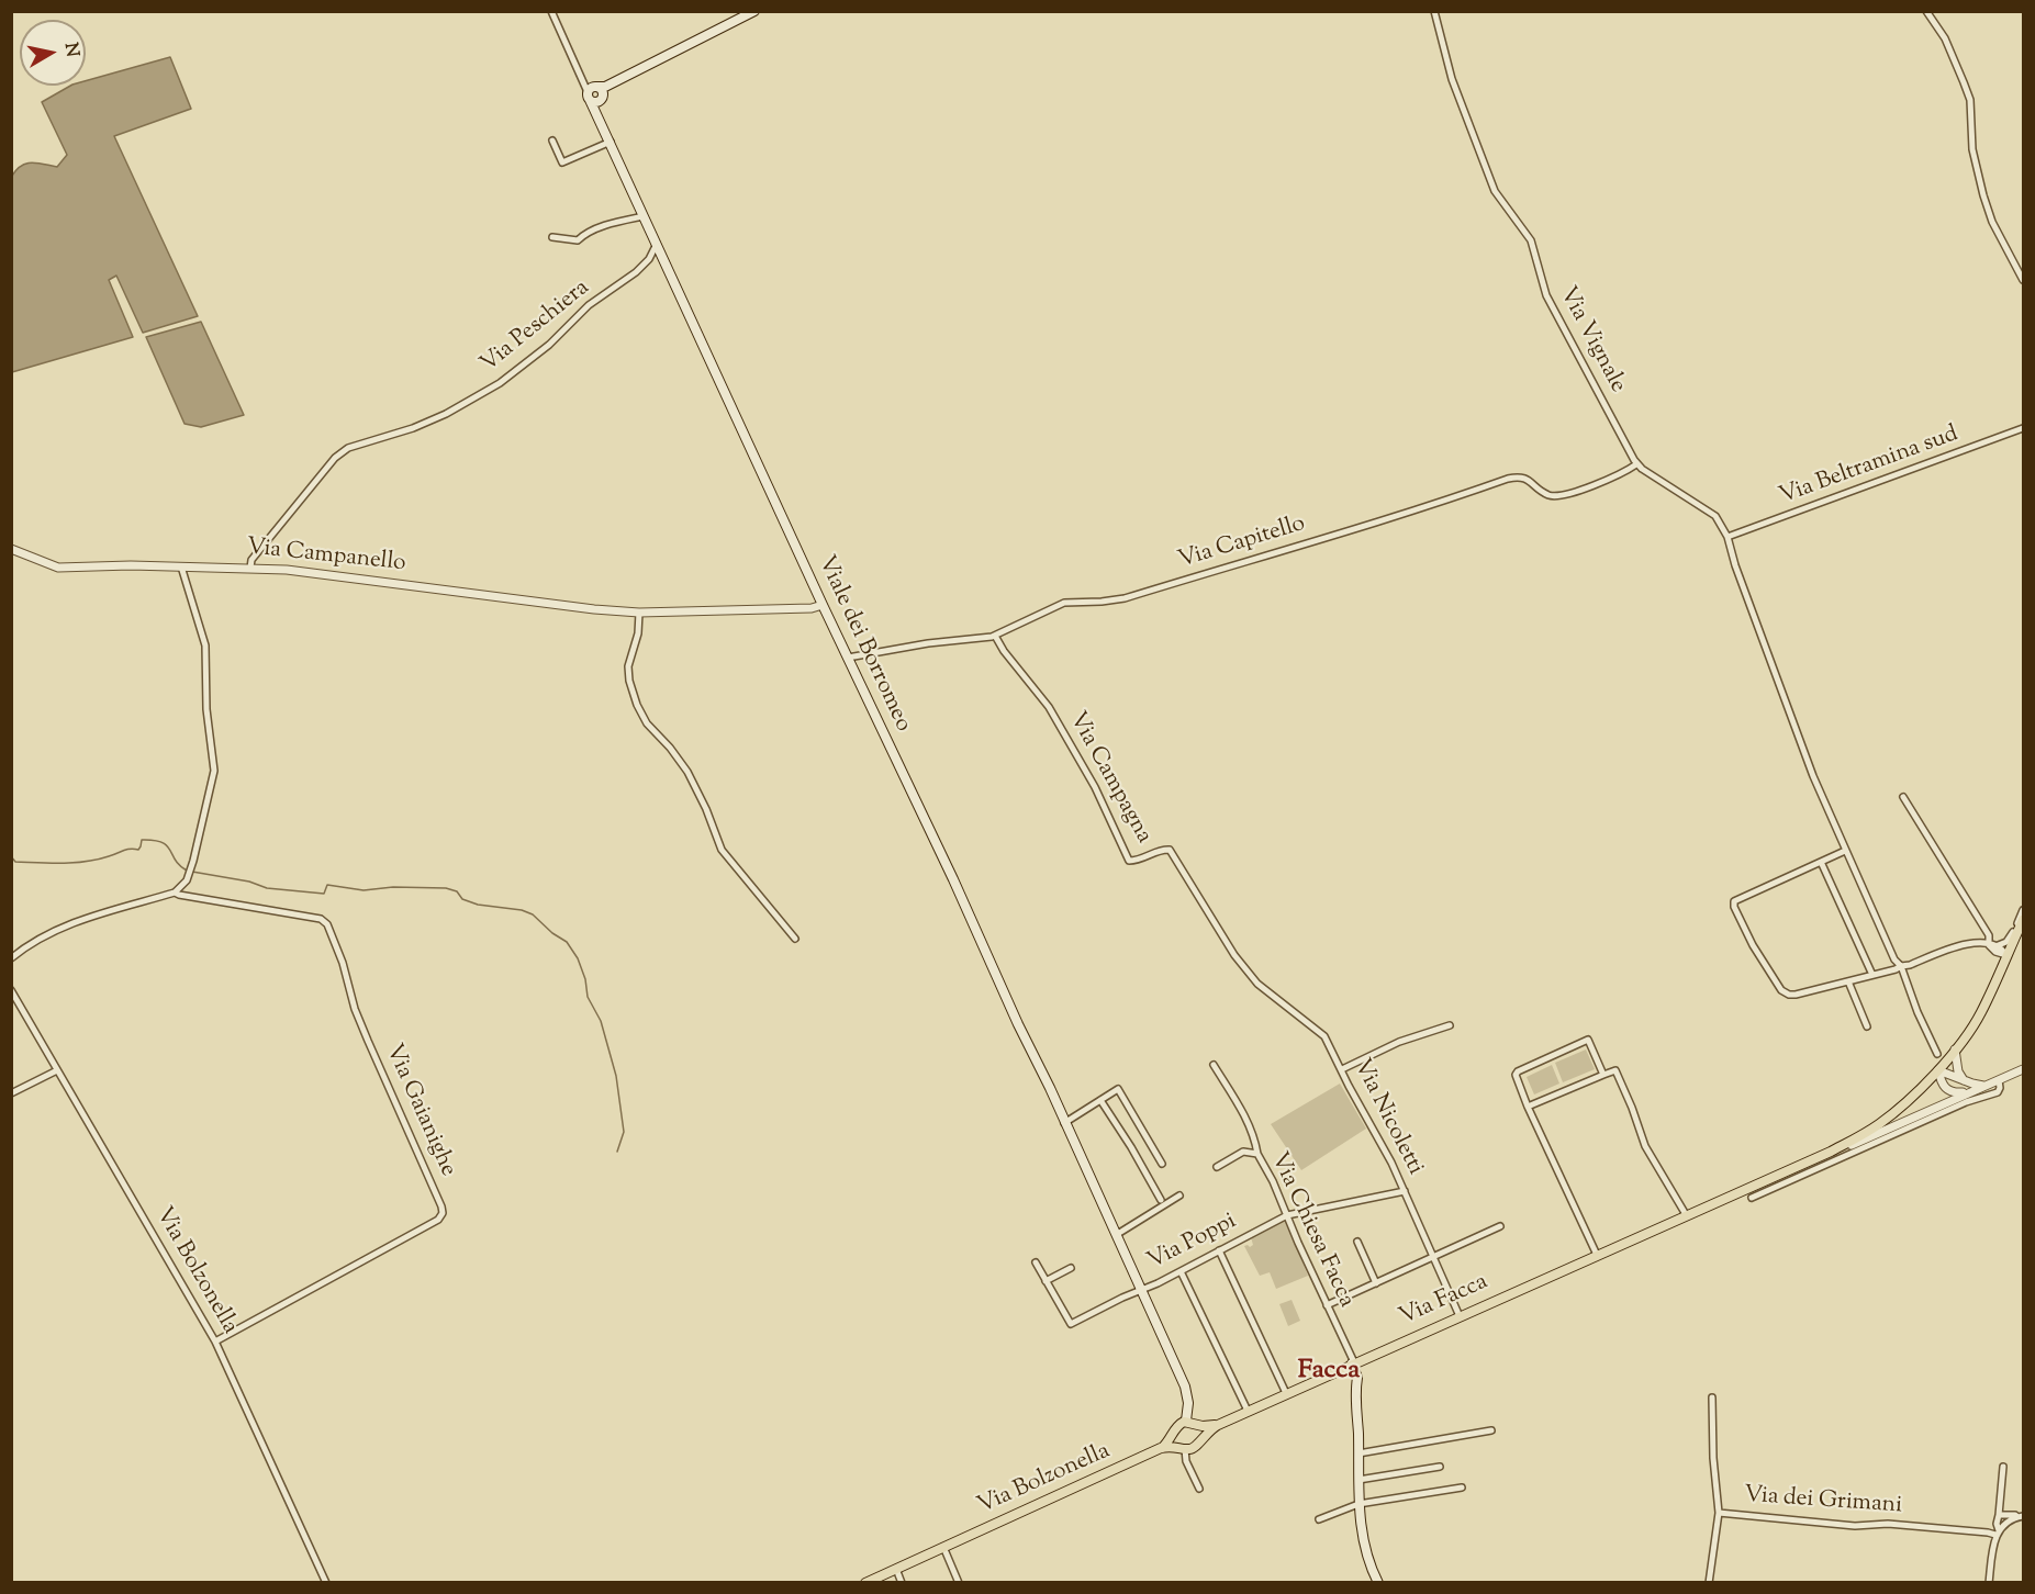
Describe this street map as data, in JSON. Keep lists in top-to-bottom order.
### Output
{
  "streets": {
    "main road": ["Viale dei Borromeo", "Via Bolzonella", "Via Facca"],
    "street": [
      "Via Peschiera",
      "Via Vignale",
      "Via Beltramina sud",
      "Via Capitello",
      "Via Campanello",
      "Via Campagna",
      "Via Gaianighe",
      "Via Nicoletti",
      "Via Chiesa Facca",
      "Via Poppi",
      "Via dei Grimani"
    ]
  },
  "crossings": [
    ["Via Peschiera", "Via Campanello"],
    ["Via Peschiera", "Viale dei Borromeo"],
    ["Via Vignale", "Via Beltramina sud"],
    ["Via Vignale", "Via Capitello"],
    ["Via Capitello", "Viale dei Borromeo"],
    ["Via Capitello", "Via Campagna"],
    ["Via Campanello", "Viale dei Borromeo"],
    ["Via Campagna", "Via Nicoletti"],
    ["Via Gaianighe", "Via Bolzonella"],
    ["Via Nicoletti", "Via Poppi"],
    ["Via Nicoletti", "Via Facca"],
    ["Via Chiesa Facca", "Via Poppi"],
    ["Via Chiesa Facca", "Via Facca"],
    ["Via Bolzonella", "Via Facca"]
  ],
  "districts": ["Facca"],
  "north": "right"
}
